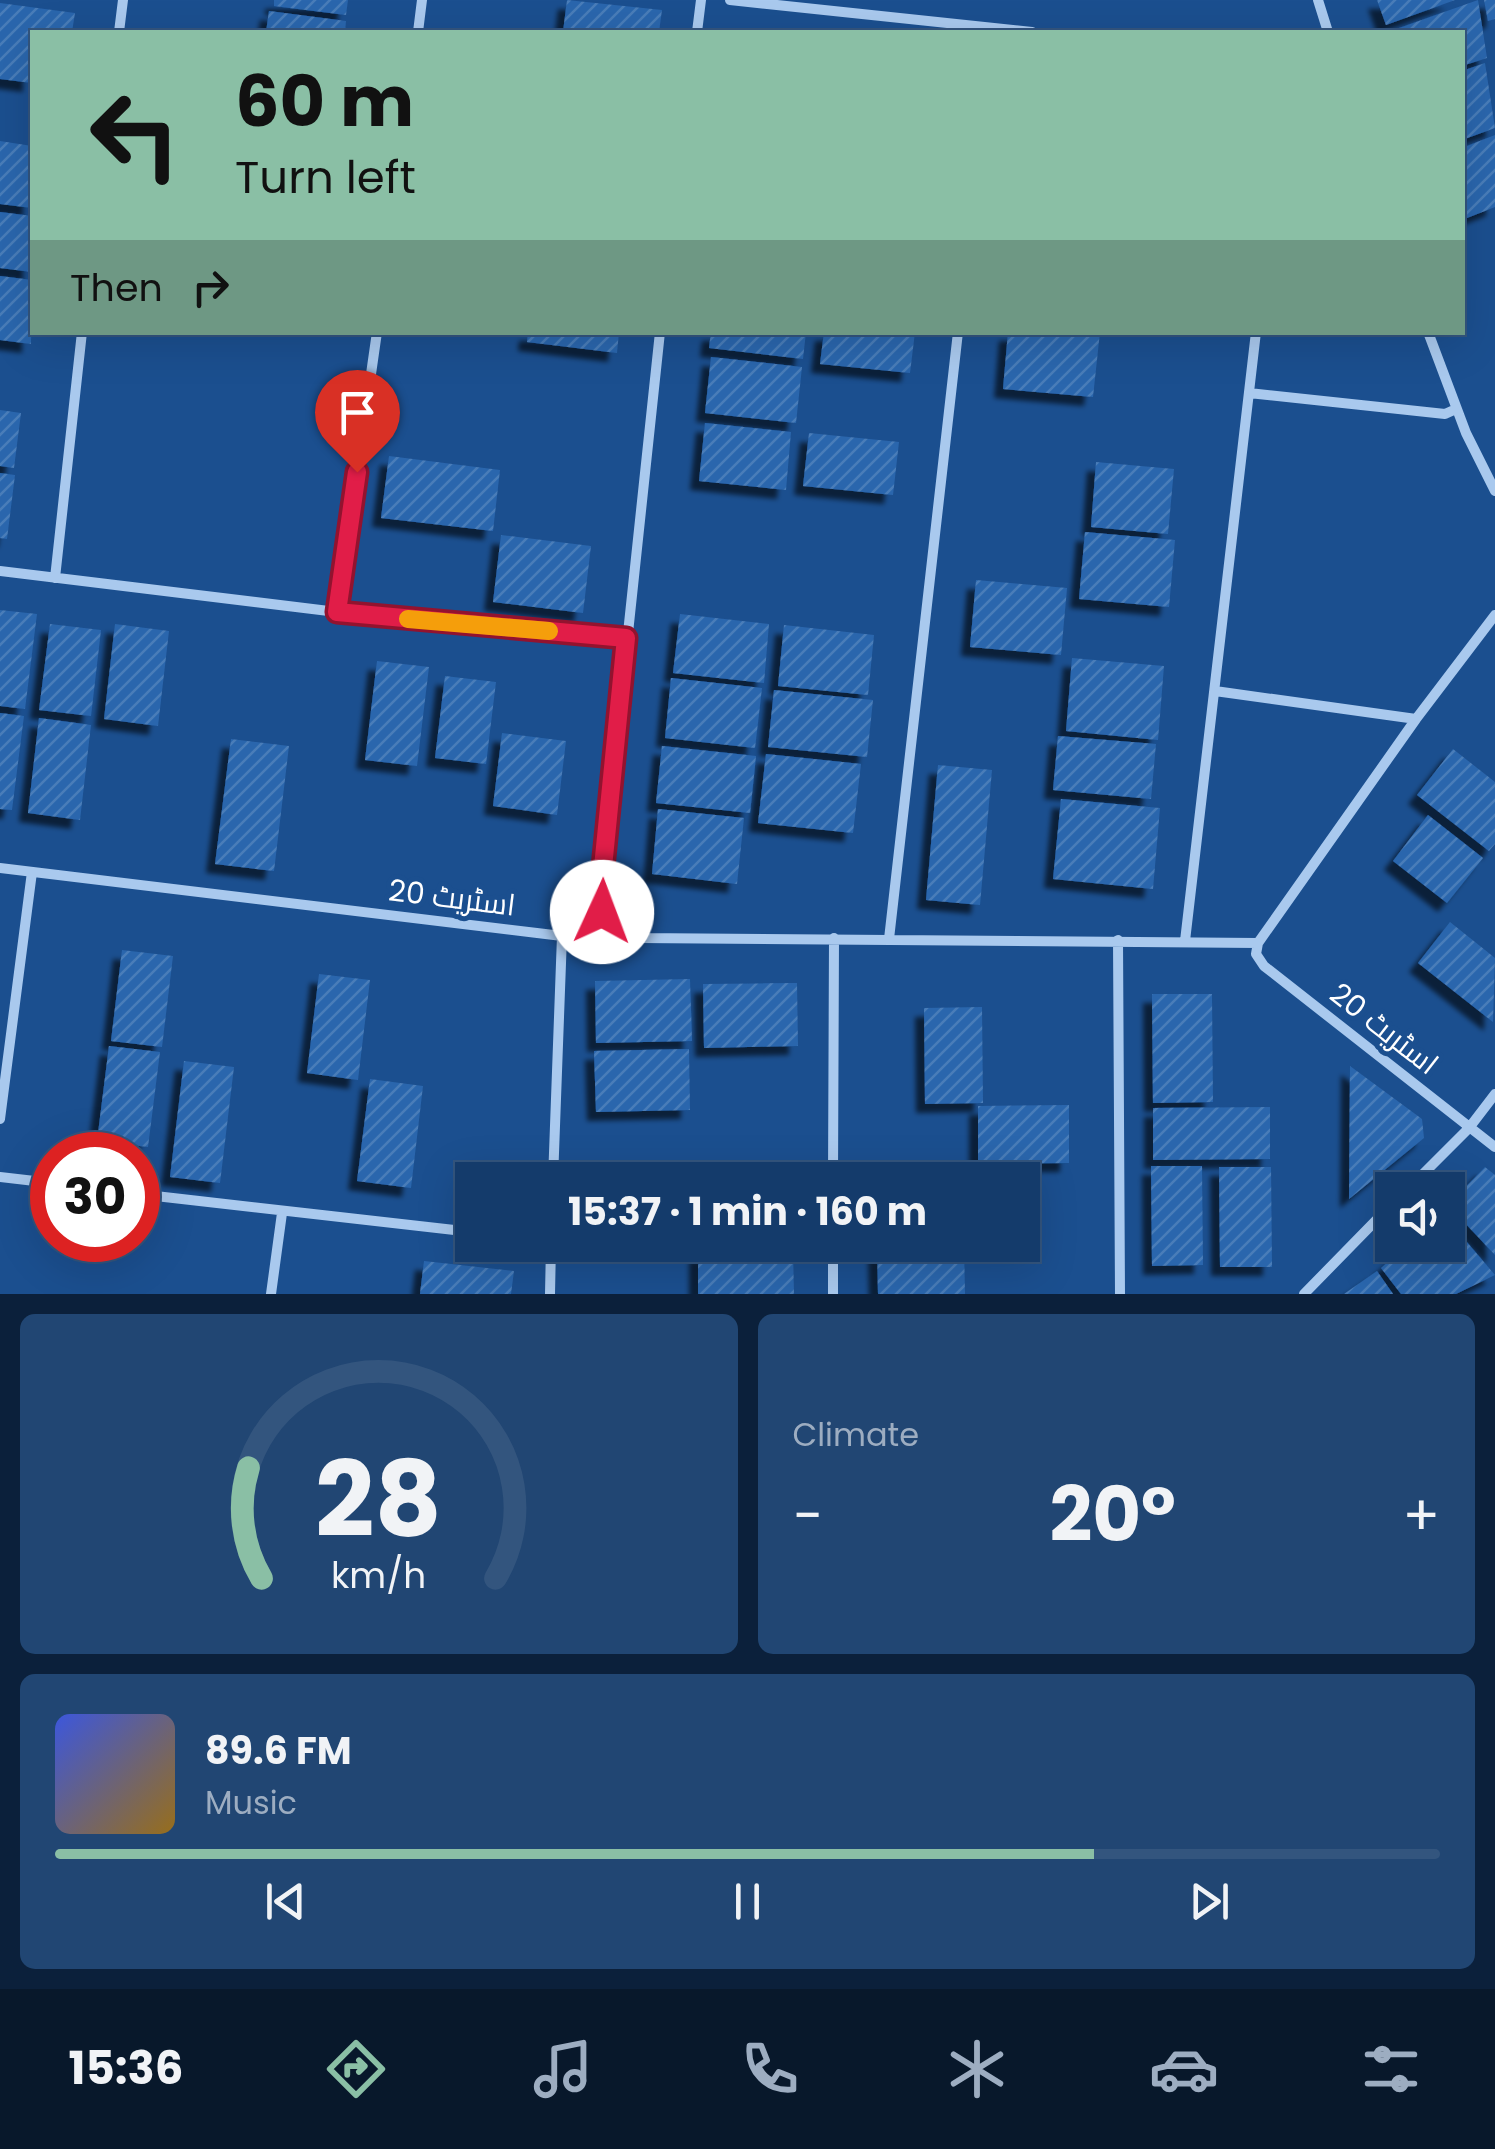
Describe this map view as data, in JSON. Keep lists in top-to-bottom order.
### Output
{
  "streets": {
    "street": ["اسٹریٹ 20"]
  },
  "page": {
    "turn": ["60 m", "Turn left"],
    "then": "Then",
    "limit": "30",
    "trip": "15:37 · 1 min · 160 m",
    "tile": "Climate",
    "heat": ["−", "20°", "+"],
    "song": ["89.6 FM", "Music"],
    "tabs": "15:36",
    "gauge": ["28", "km/h"]
  }
}
